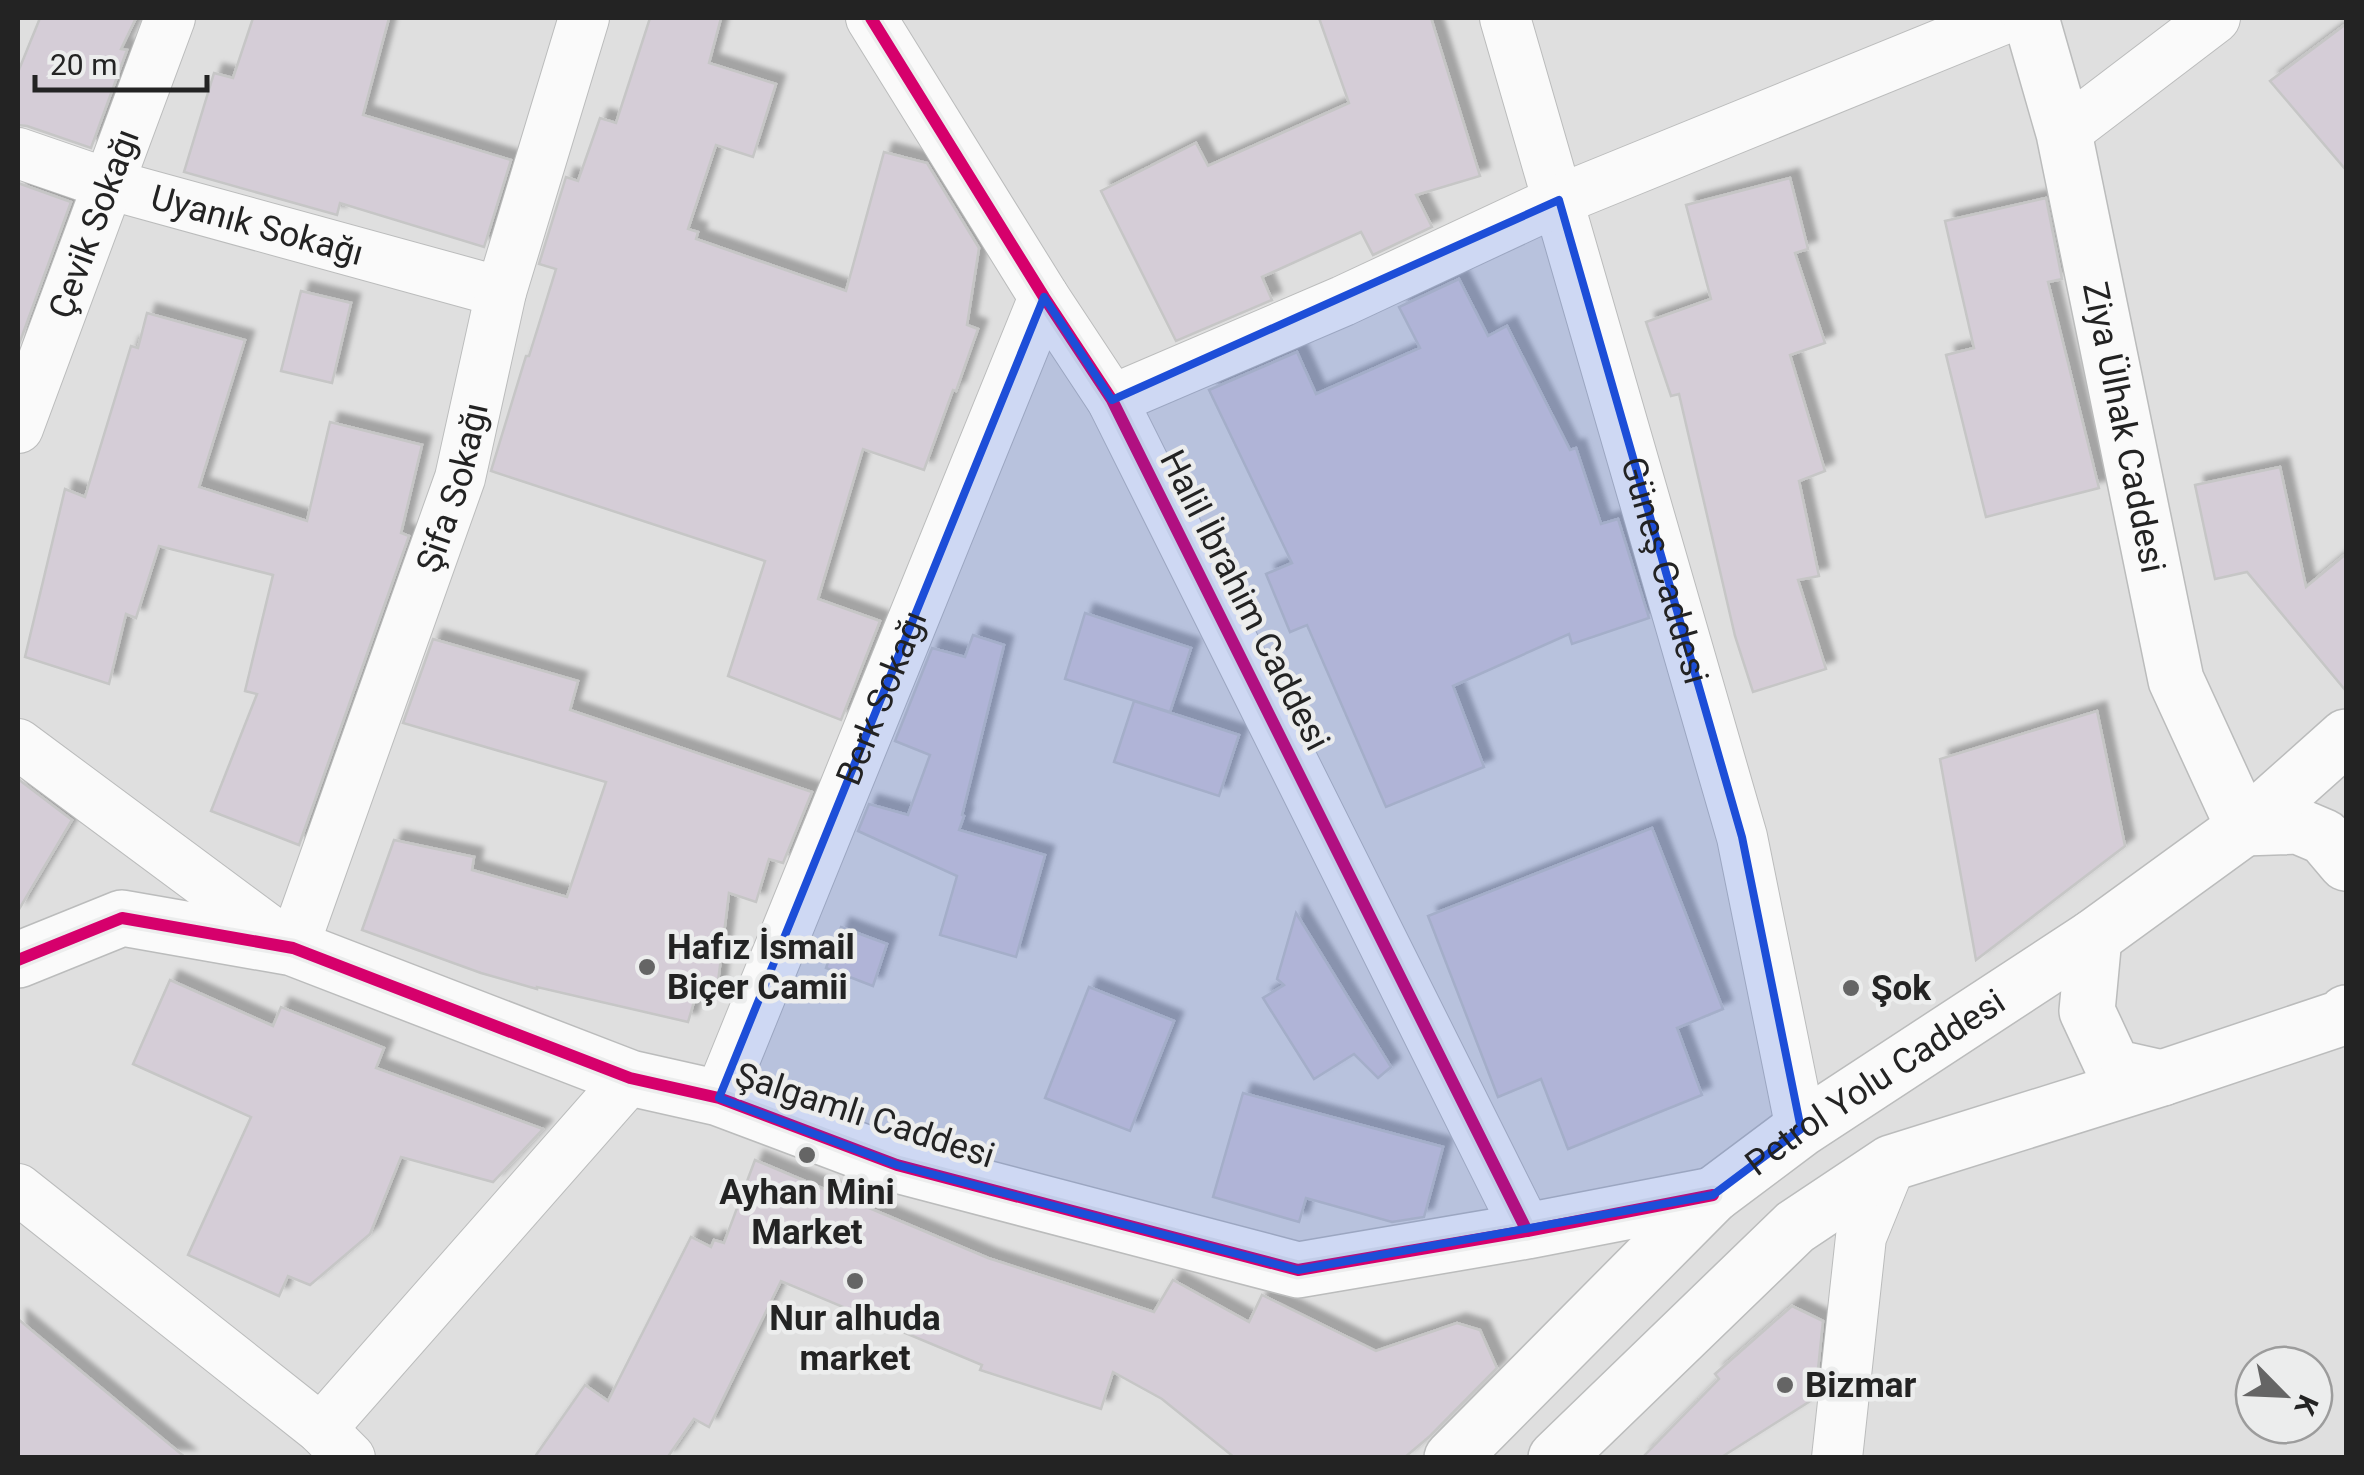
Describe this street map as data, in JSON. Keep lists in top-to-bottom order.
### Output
{
  "streets": {
    "street": [
      "Çevik Sokağı",
      "Uyanık Sokağı",
      "Ziya Ülhak Caddesi",
      "Şifa Sokağı",
      "Güneş Caddesi",
      "Halil İbrahim Caddesi",
      "Berk Sokağı",
      "Petrol Yolu Caddesi",
      "Şalgamlı Caddesi"
    ]
  },
  "crossings": [
    ["Çevik Sokağı", "Uyanık Sokağı"],
    ["Uyanık Sokağı", "Şifa Sokağı"],
    ["Ziya Ülhak Caddesi", "Petrol Yolu Caddesi"],
    ["Şifa Sokağı", "Şalgamlı Caddesi"],
    ["Güneş Caddesi", "Petrol Yolu Caddesi"],
    ["Halil İbrahim Caddesi", "Berk Sokağı"],
    ["Halil İbrahim Caddesi", "Şalgamlı Caddesi"],
    ["Berk Sokağı", "Şalgamlı Caddesi"],
    ["Petrol Yolu Caddesi", "Şalgamlı Caddesi"]
  ],
  "places": [
    "Hafız İsmail Biçer Camii",
    "Şok",
    "Ayhan Mini Market",
    "Nur alhuda market",
    "Bizmar"
  ],
  "scale_bar": "20 m",
  "north": "bottom right"
}
